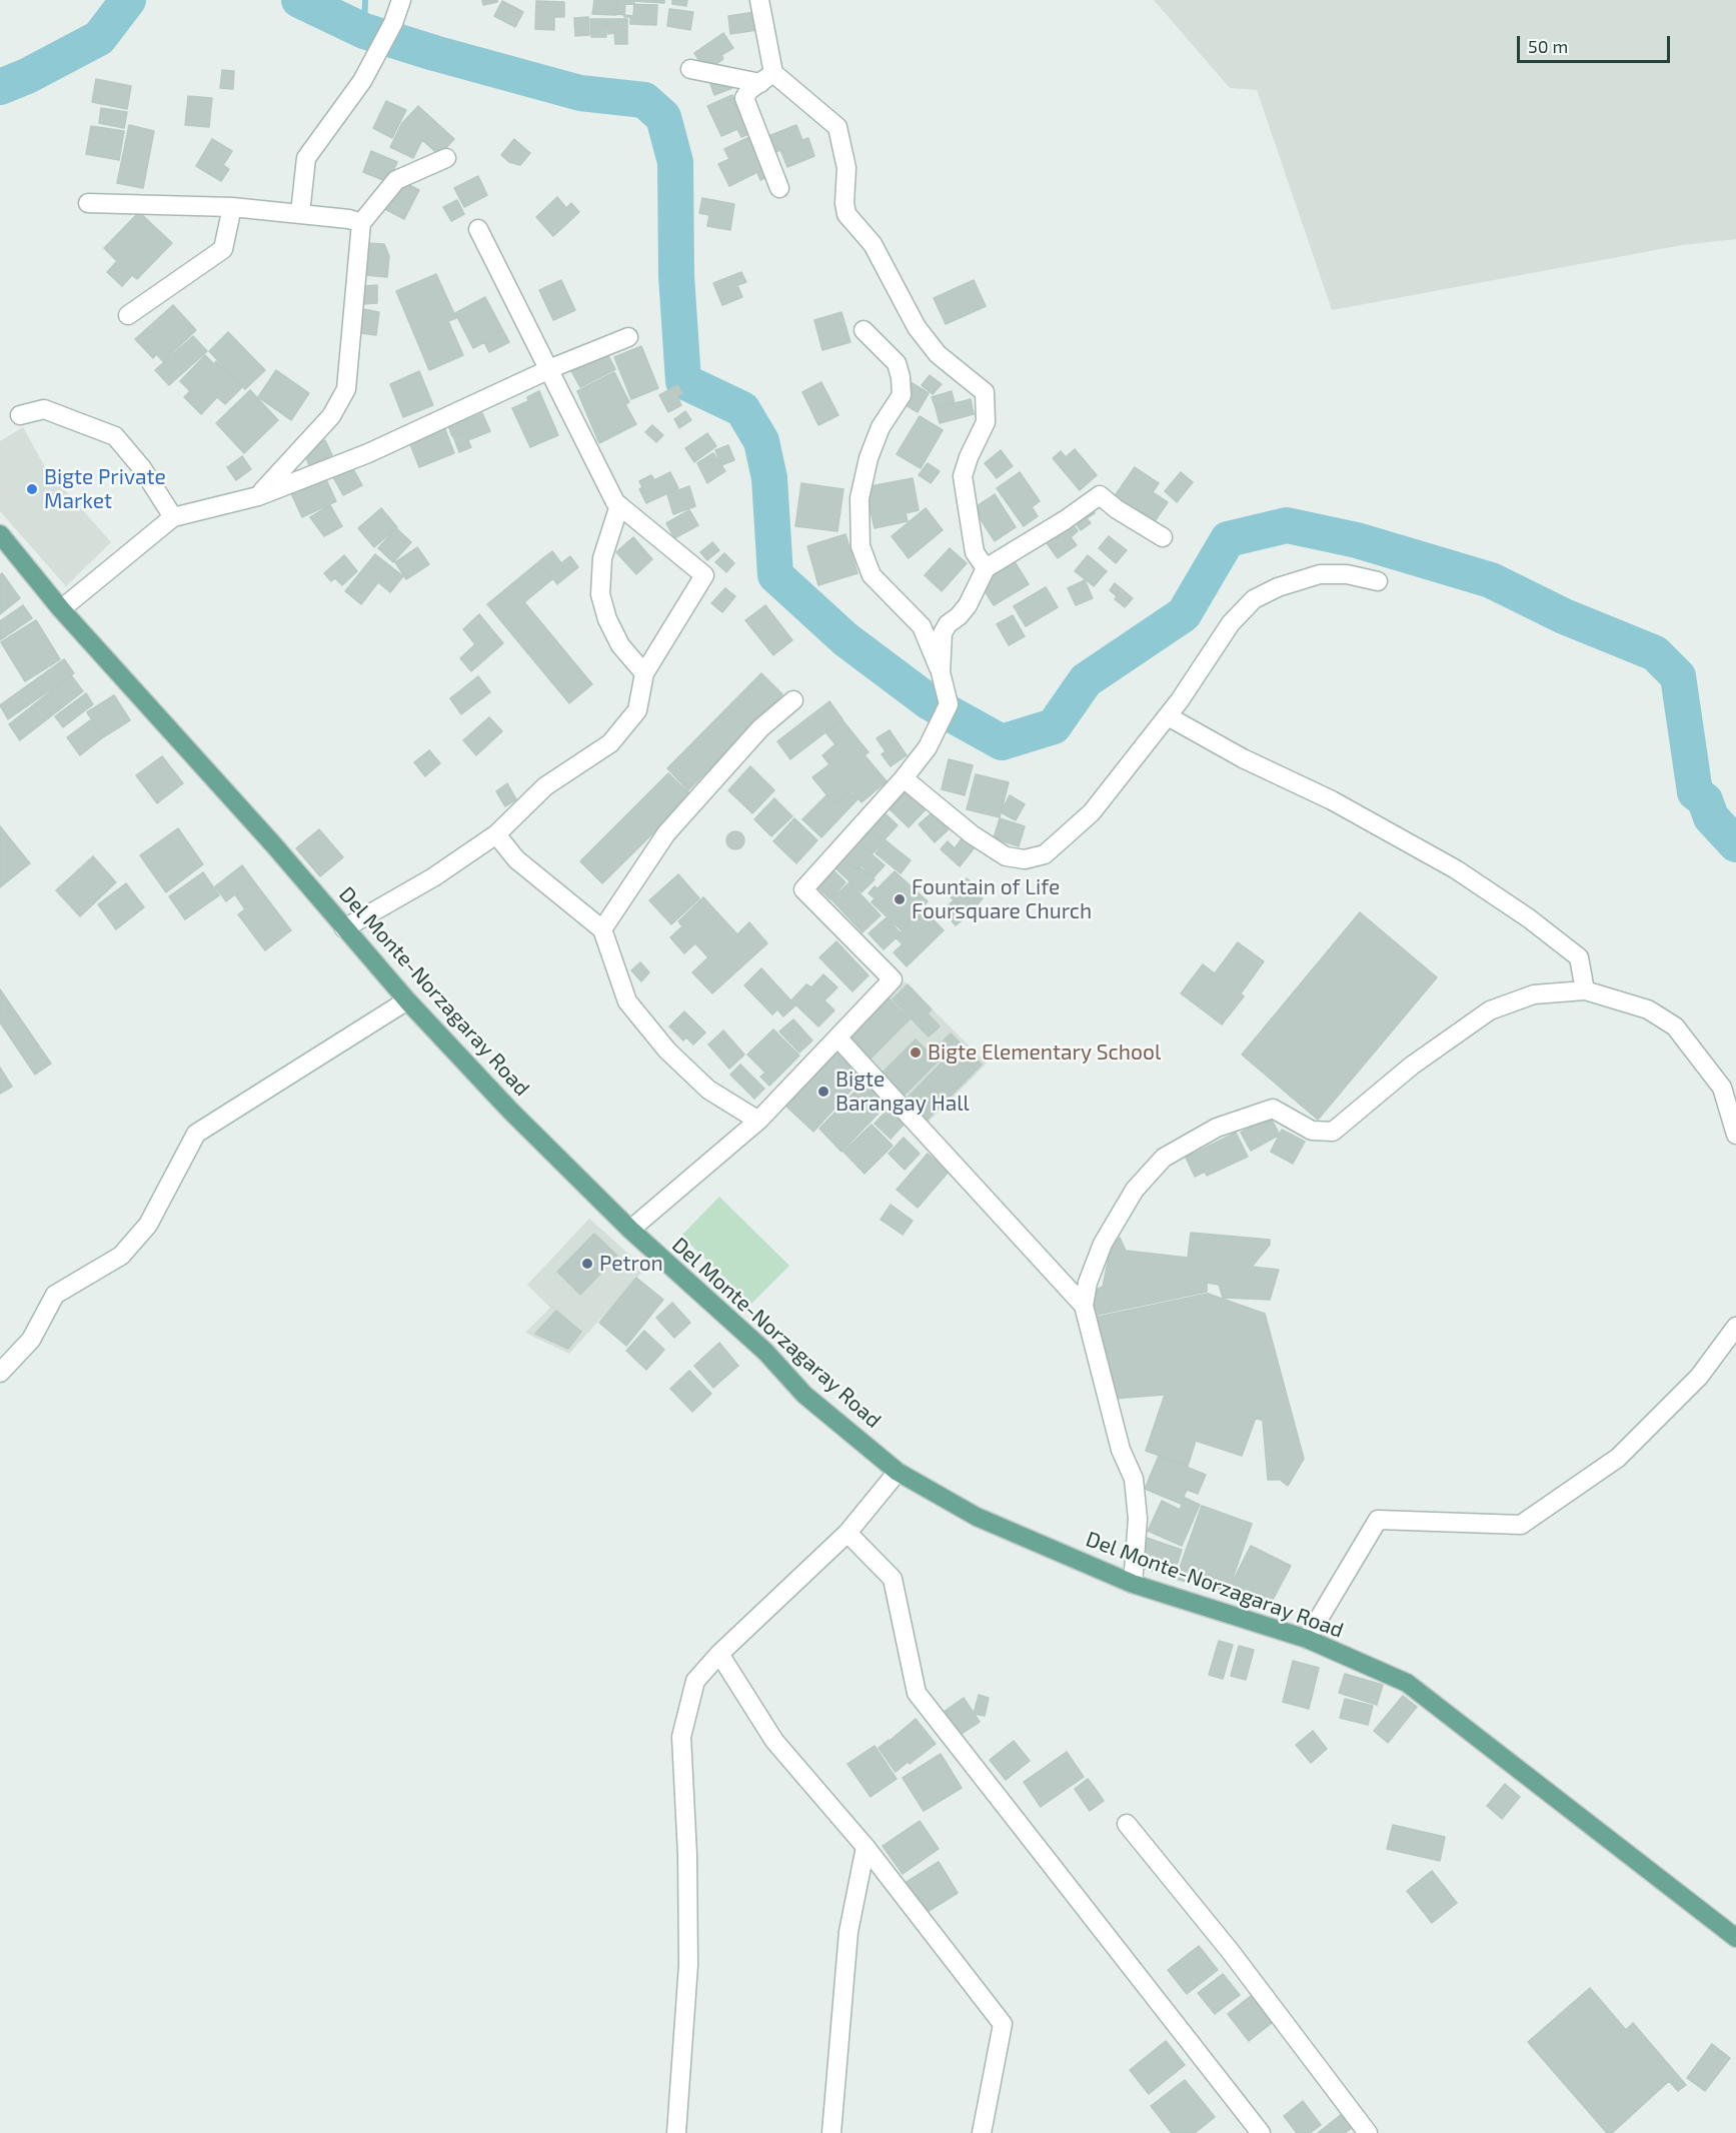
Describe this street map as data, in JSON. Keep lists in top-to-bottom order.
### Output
{
  "streets": {
    "main road": ["Del Monte-Norzagaray Road"]
  },
  "places": [
    "Bigte Private Market",
    "Fountain of Life Foursquare Church",
    "Bigte Elementary School",
    "Bigte Barangay Hall",
    "Petron"
  ],
  "scale_bar": "50 m"
}
